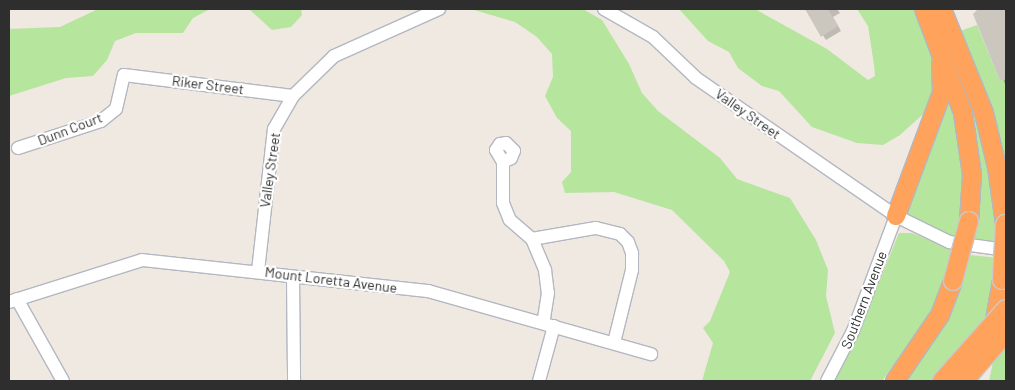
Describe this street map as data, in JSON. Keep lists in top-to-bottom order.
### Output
{
  "streets": {
    "street": [
      "Riker Street",
      "Valley Street",
      "Dunn Court",
      "Mount Loretta Avenue",
      "Southern Avenue"
    ]
  },
  "crossings": [
    ["Riker Street", "Valley Street"],
    ["Riker Street", "Dunn Court"],
    ["Valley Street", "Mount Loretta Avenue"],
    ["Valley Street", "Southern Avenue"]
  ]
}
